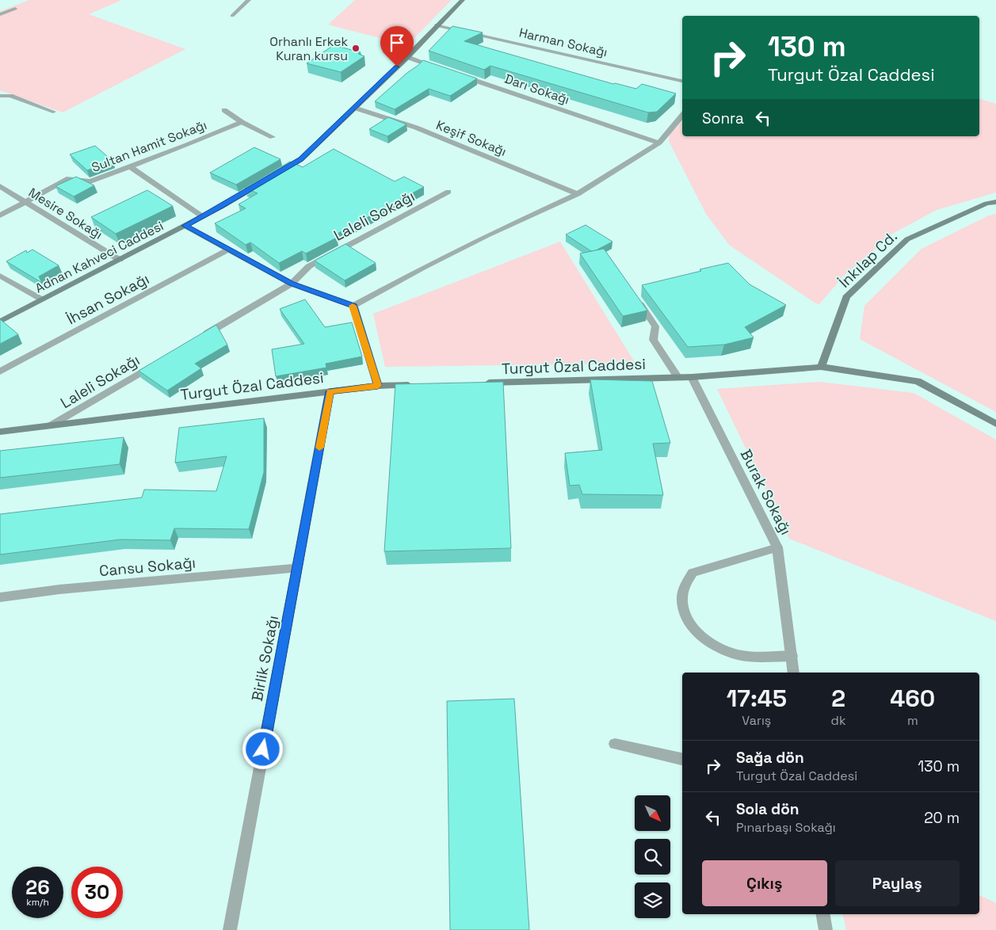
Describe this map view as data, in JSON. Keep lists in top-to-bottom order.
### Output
{
  "streets": {
    "street": [
      "Harman Sokağı",
      "Darı Sokağı",
      "Keşif Sokağı",
      "Sultan Hamit Sokağı",
      "Mesire Sokağı",
      "Laleli Sokağı",
      "Adnan Kahveci Caddesi",
      "İnkılap Cd.",
      "İhsan Sokağı",
      "Turgut Özal Caddesi",
      "Burak Sokağı",
      "Cansu Sokağı",
      "Birlik Sokağı"
    ]
  },
  "crossings": [
    ["Sultan Hamit Sokağı", "Mesire Sokağı"],
    ["Mesire Sokağı", "Adnan Kahveci Caddesi"],
    ["Laleli Sokağı", "Turgut Özal Caddesi"],
    ["İnkılap Cd.", "Turgut Özal Caddesi"],
    ["Turgut Özal Caddesi", "Burak Sokağı"],
    ["Turgut Özal Caddesi", "Birlik Sokağı"],
    ["Cansu Sokağı", "Birlik Sokağı"]
  ],
  "places": ["Orhanlı Erkek Kuran kursu"],
  "north": "bottom right",
  "page": {
    "turn": ["130 m", "Turgut Özal Caddesi"],
    "then": "Sonra",
    "eta": [
      "17:45",
      "Varış",
      "2",
      "dk",
      "460",
      "m"
    ],
    "list": [
      {
        "name": "Sağa dön",
        "note": "Turgut Özal Caddesi",
        "value": "130 m"
      },
      {
        "name": "Sola dön",
        "note": "Pınarbaşı Sokağı",
        "value": "20 m"
      }
    ],
    "buttons": ["Çıkış", "Paylaş"],
    "speed": "26 km/h",
    "limit": "30"
  }
}
